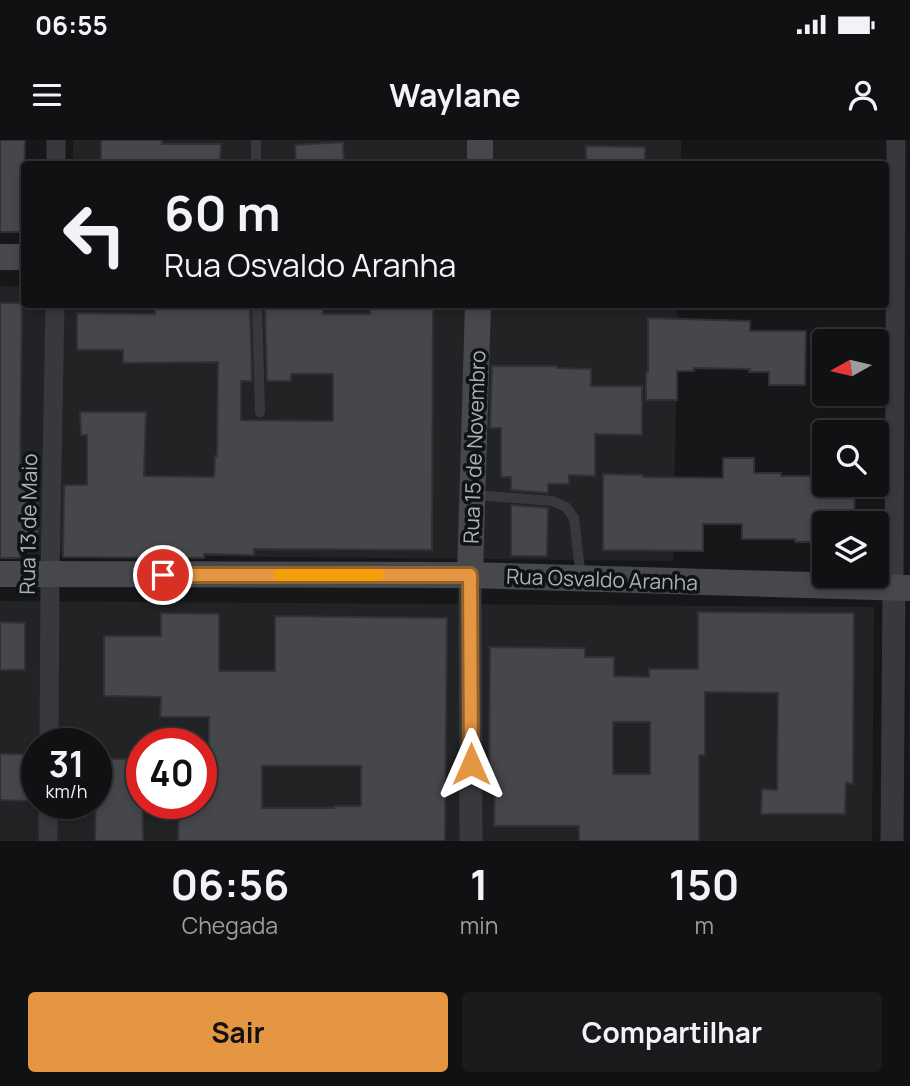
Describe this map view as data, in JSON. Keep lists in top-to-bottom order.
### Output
{
  "streets": {
    "main road": ["Rua 15 de Novembro", "Rua Osvaldo Aranha"],
    "street": ["Rua 13 de Maio"]
  },
  "crossings": [
    ["Rua 15 de Novembro", "Rua Osvaldo Aranha"],
    ["Rua 13 de Maio", "Rua Osvaldo Aranha"]
  ],
  "north": "left",
  "page": {
    "status": "06:55",
    "header": "Waylane",
    "turn": ["60 m", "Rua Osvaldo Aranha"],
    "speed": "31 km/h",
    "limit": "40",
    "eta": [
      "06:56",
      "Chegada",
      "1",
      "min",
      "150",
      "m"
    ],
    "buttons": ["Sair", "Compartilhar"]
  }
}
